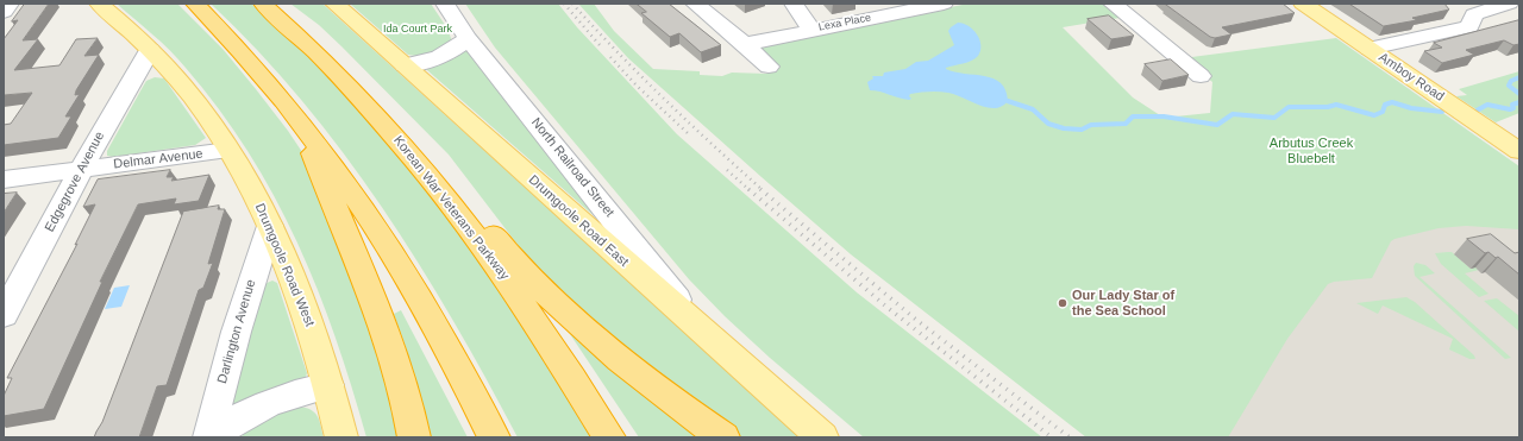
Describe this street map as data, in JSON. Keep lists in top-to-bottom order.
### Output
{
  "streets": {
    "highway": ["Korean War Veterans Parkway"],
    "main road": ["Amboy Road", "Drumgoole Road East", "Drumgoole Road West"],
    "street": [
      "Lexa Place",
      "Delmar Avenue",
      "North Railroad Street",
      "Edgegrove Avenue",
      "Darlington Avenue"
    ]
  },
  "crossings": [
    ["Delmar Avenue", "Edgegrove Avenue"],
    ["Delmar Avenue", "Drumgoole Road West"],
    ["North Railroad Street", "Drumgoole Road East"],
    ["Edgegrove Avenue", "Drumgoole Road West"],
    ["Drumgoole Road West", "Darlington Avenue"]
  ],
  "parks": ["Ida Court Park", "Arbutus Creek Bluebelt"],
  "places": ["Our Lady Star of the Sea School"]
}
